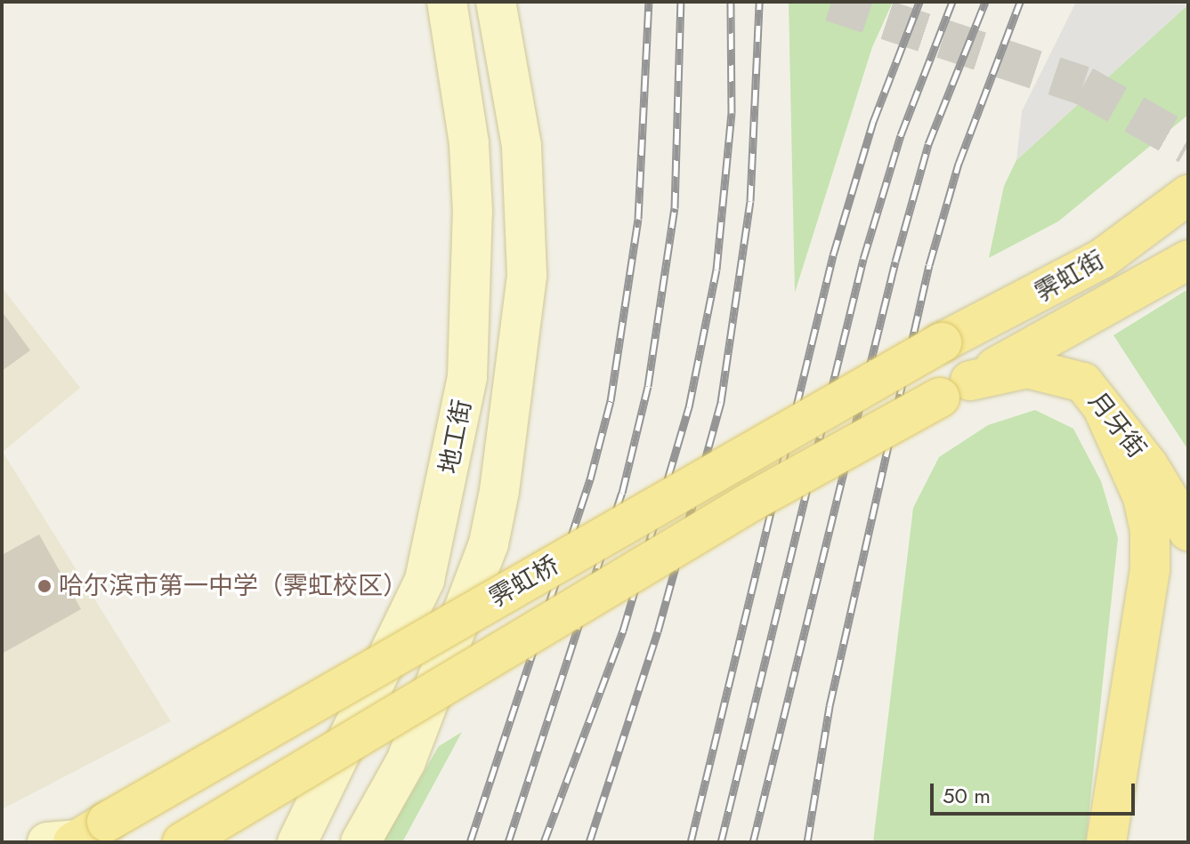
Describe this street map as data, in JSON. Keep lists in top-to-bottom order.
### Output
{
  "streets": {
    "main road": [
      "霁虹街",
      "月牙街",
      "地工街",
      "霁虹桥"
    ]
  },
  "crossings": [
    ["霁虹街", "月牙街"],
    ["霁虹街", "霁虹桥"],
    ["月牙街", "霁虹桥"]
  ],
  "places": ["哈尔滨市第一中学（霁虹校区）"],
  "scale_bar": "50 m"
}
